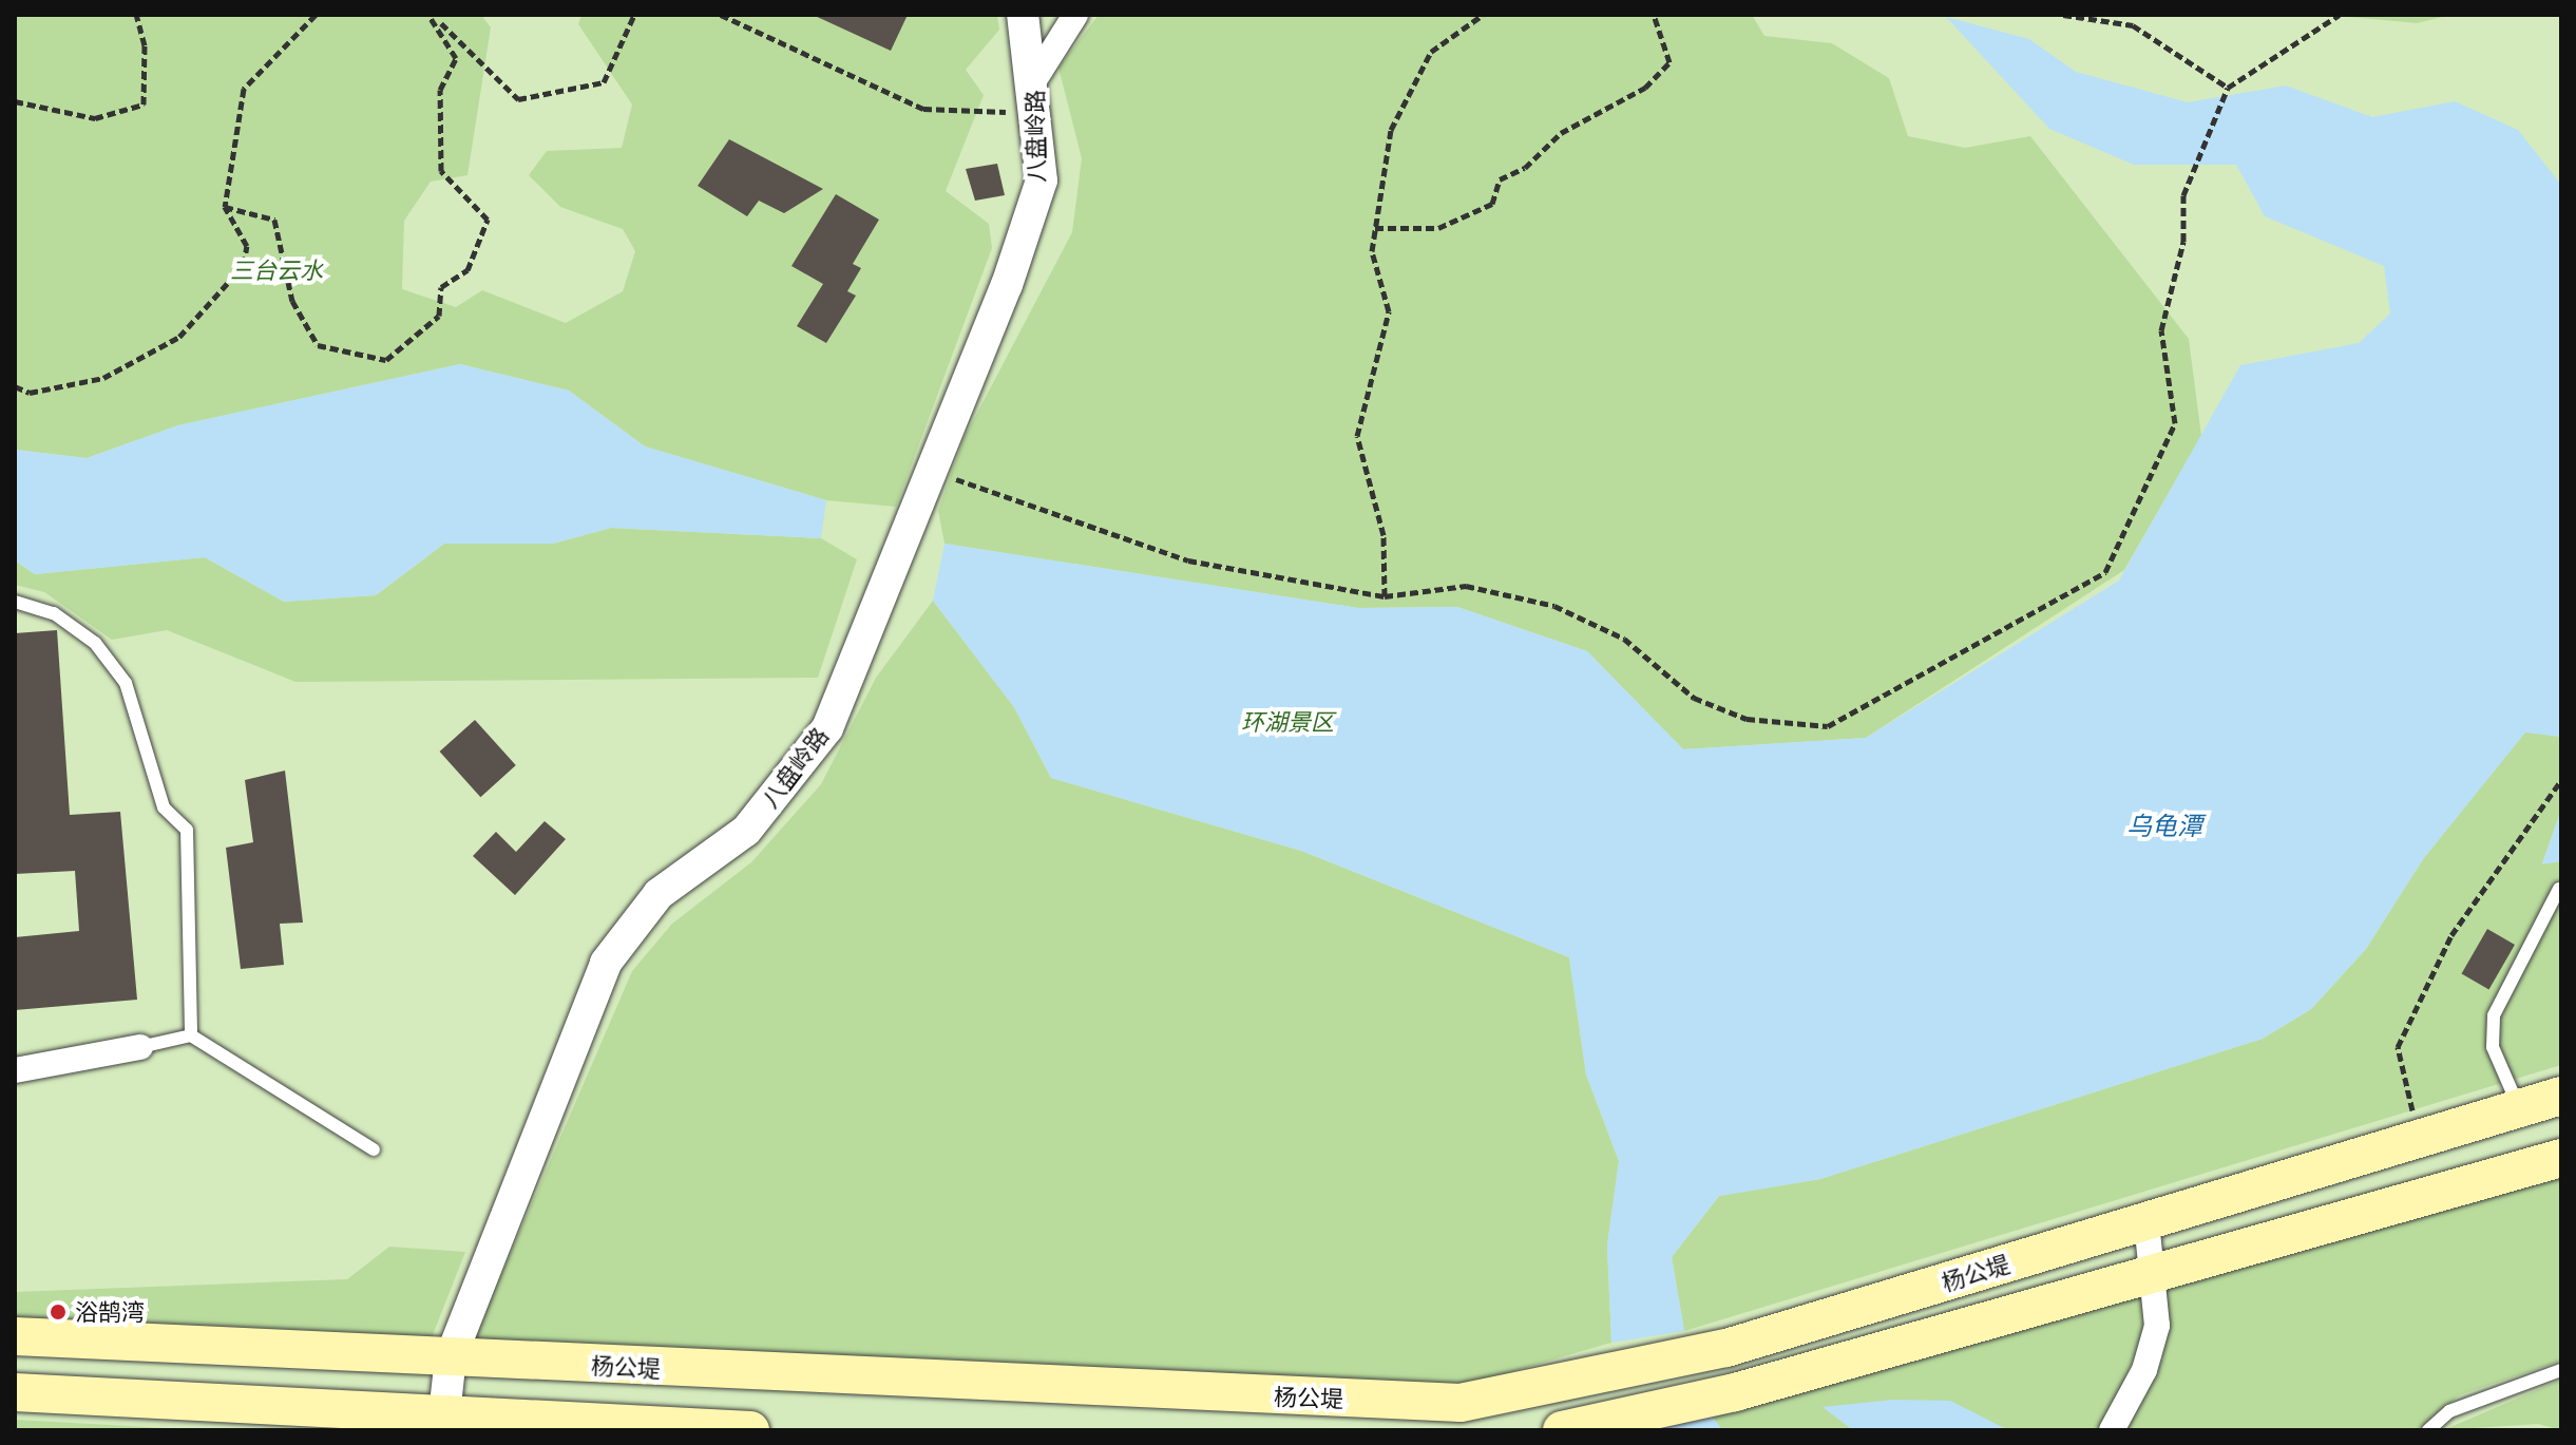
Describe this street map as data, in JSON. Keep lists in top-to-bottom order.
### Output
{
  "streets": {
    "main road": ["杨公堤"],
    "street": ["八盘岭路"]
  },
  "crossings": [
    ["八盘岭路", "杨公堤"]
  ],
  "water": ["乌龟潭"],
  "parks": ["三台云水", "环湖景区"],
  "places": ["浴鹄湾"]
}
